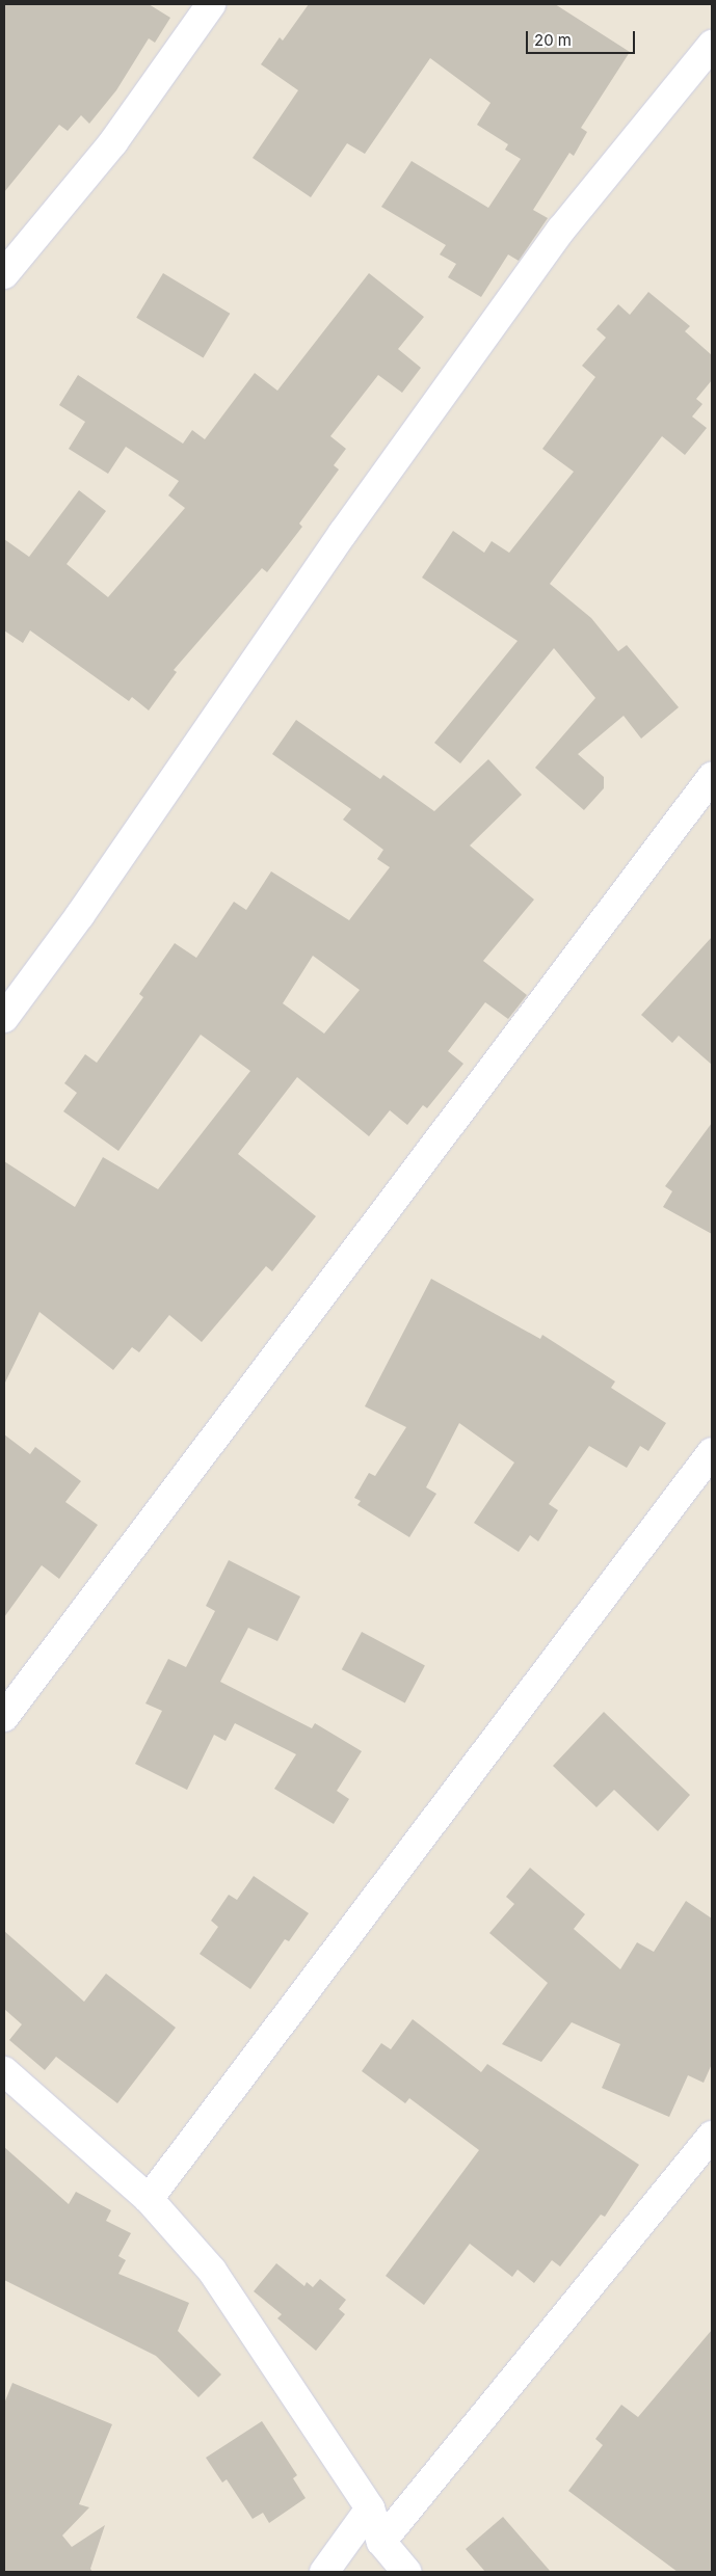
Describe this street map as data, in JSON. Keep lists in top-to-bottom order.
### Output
{
  "scale_bar": "20 m"
}
